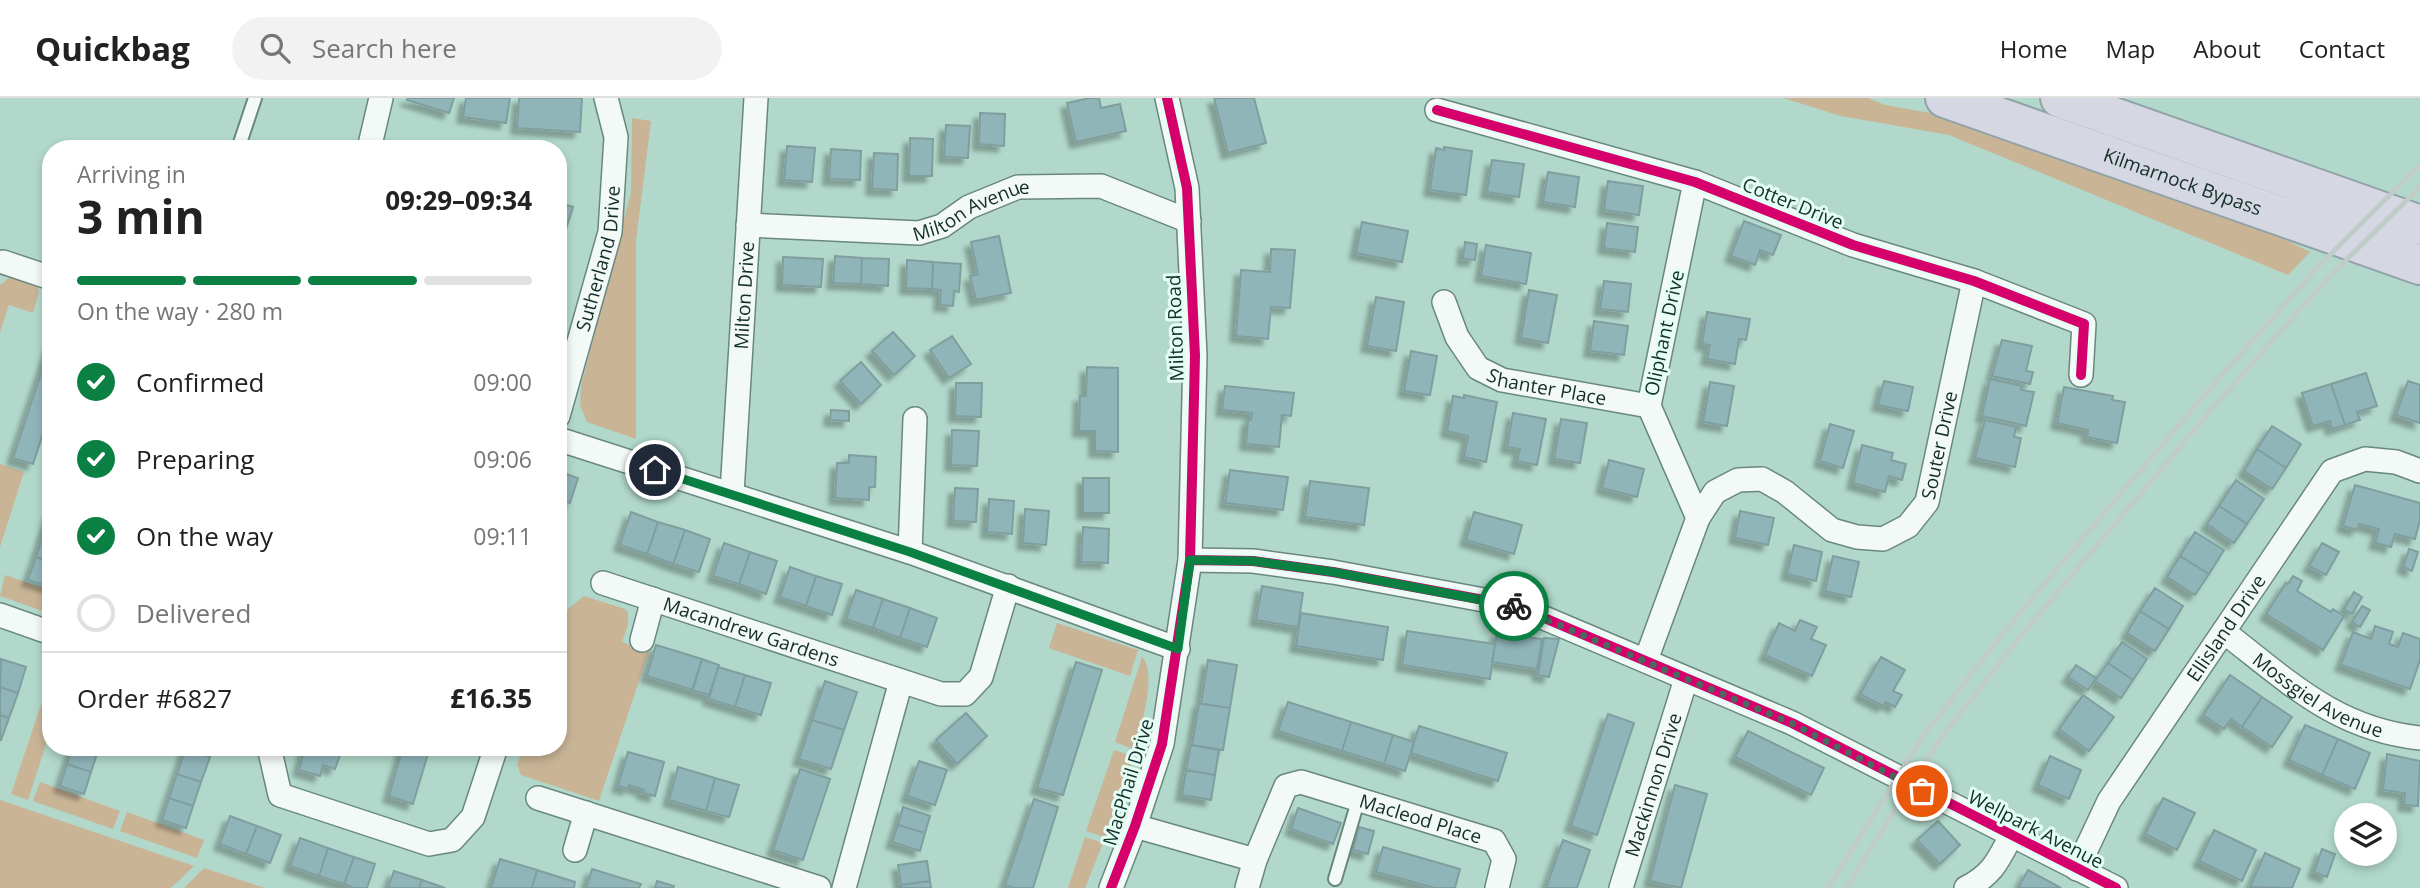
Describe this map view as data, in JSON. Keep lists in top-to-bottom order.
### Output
{
  "streets": {
    "highway": ["Kilmarnock Bypass"],
    "street": [
      "Cotter Drive",
      "Milton Avenue",
      "Sutherland Drive",
      "Milton Drive",
      "Milton Road",
      "Oliphant Drive",
      "Shanter Place",
      "Souter Drive",
      "Ellisland Drive",
      "Macandrew Gardens",
      "Mossgiel Avenue",
      "MacPhail Drive",
      "Mackinnon Drive",
      "Macleod Place",
      "Wellpark Avenue"
    ]
  },
  "crossings": [
    ["Cotter Drive", "Oliphant Drive"],
    ["Cotter Drive", "Souter Drive"],
    ["Milton Avenue", "Milton Drive"],
    ["Milton Avenue", "Milton Road"],
    ["Milton Road", "MacPhail Drive"],
    ["Milton Road", "Wellpark Avenue"],
    ["Oliphant Drive", "Shanter Place"],
    ["Oliphant Drive", "Souter Drive"],
    ["Souter Drive", "Wellpark Avenue"],
    ["Ellisland Drive", "Mossgiel Avenue"],
    ["Ellisland Drive", "Wellpark Avenue"],
    ["MacPhail Drive", "Wellpark Avenue"],
    ["Mackinnon Drive", "Wellpark Avenue"]
  ],
  "page": {
    "header": "Quickbag",
    "search": "Search here",
    "nav": [
      "Home",
      "Map",
      "About",
      "Contact"
    ],
    "heading": ["3 min", "Arriving in", "09:29–09:34"],
    "panel": ["Order #6827", "£16.35"],
    "bar": "On the way · 280 m",
    "list": [
      ["Confirmed", "09:00"],
      ["Preparing", "09:06"],
      ["On the way", "09:11"],
      "Delivered"
    ]
  }
}
